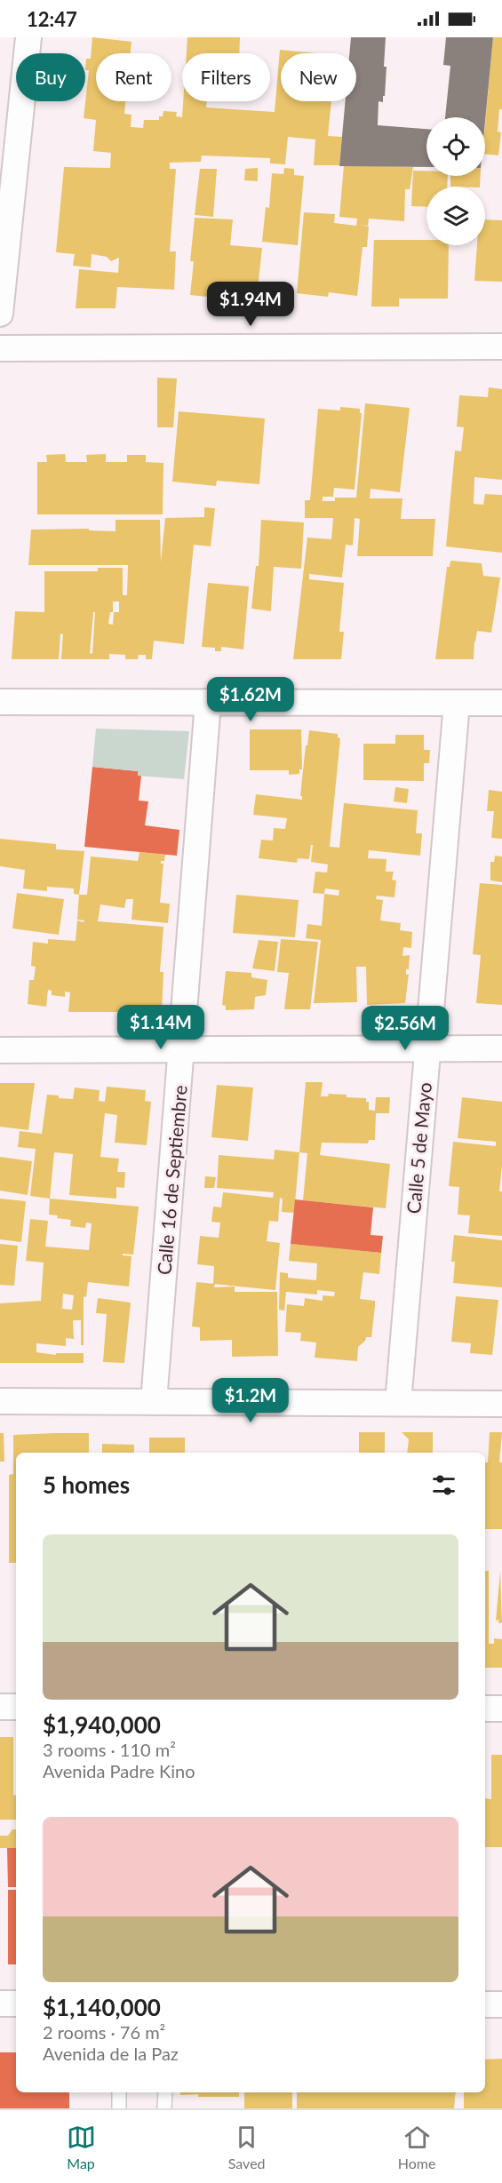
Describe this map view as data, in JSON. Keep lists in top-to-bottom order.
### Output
{
  "streets": {
    "street": ["Calle 5 de Mayo", "Calle 16 de Septiembre"]
  },
  "page": {
    "status": "12:47",
    "chip": [
      "Buy",
      "Rent",
      "Filters",
      "New"
    ],
    "price": [
      "$1.94M",
      "$1.62M",
      "$1.14M",
      "$2.56M",
      "$1.2M"
    ],
    "heading": "5 homes",
    "list": [
      {
        "name": "$1,940,000",
        "note": "3 rooms · 110 m² · Avenida Padre Kino"
      },
      {
        "name": "$1,140,000",
        "note": "2 rooms · 76 m² · Avenida de la Paz"
      }
    ],
    "tabs": ["Map", "Saved", "Home"]
  }
}
